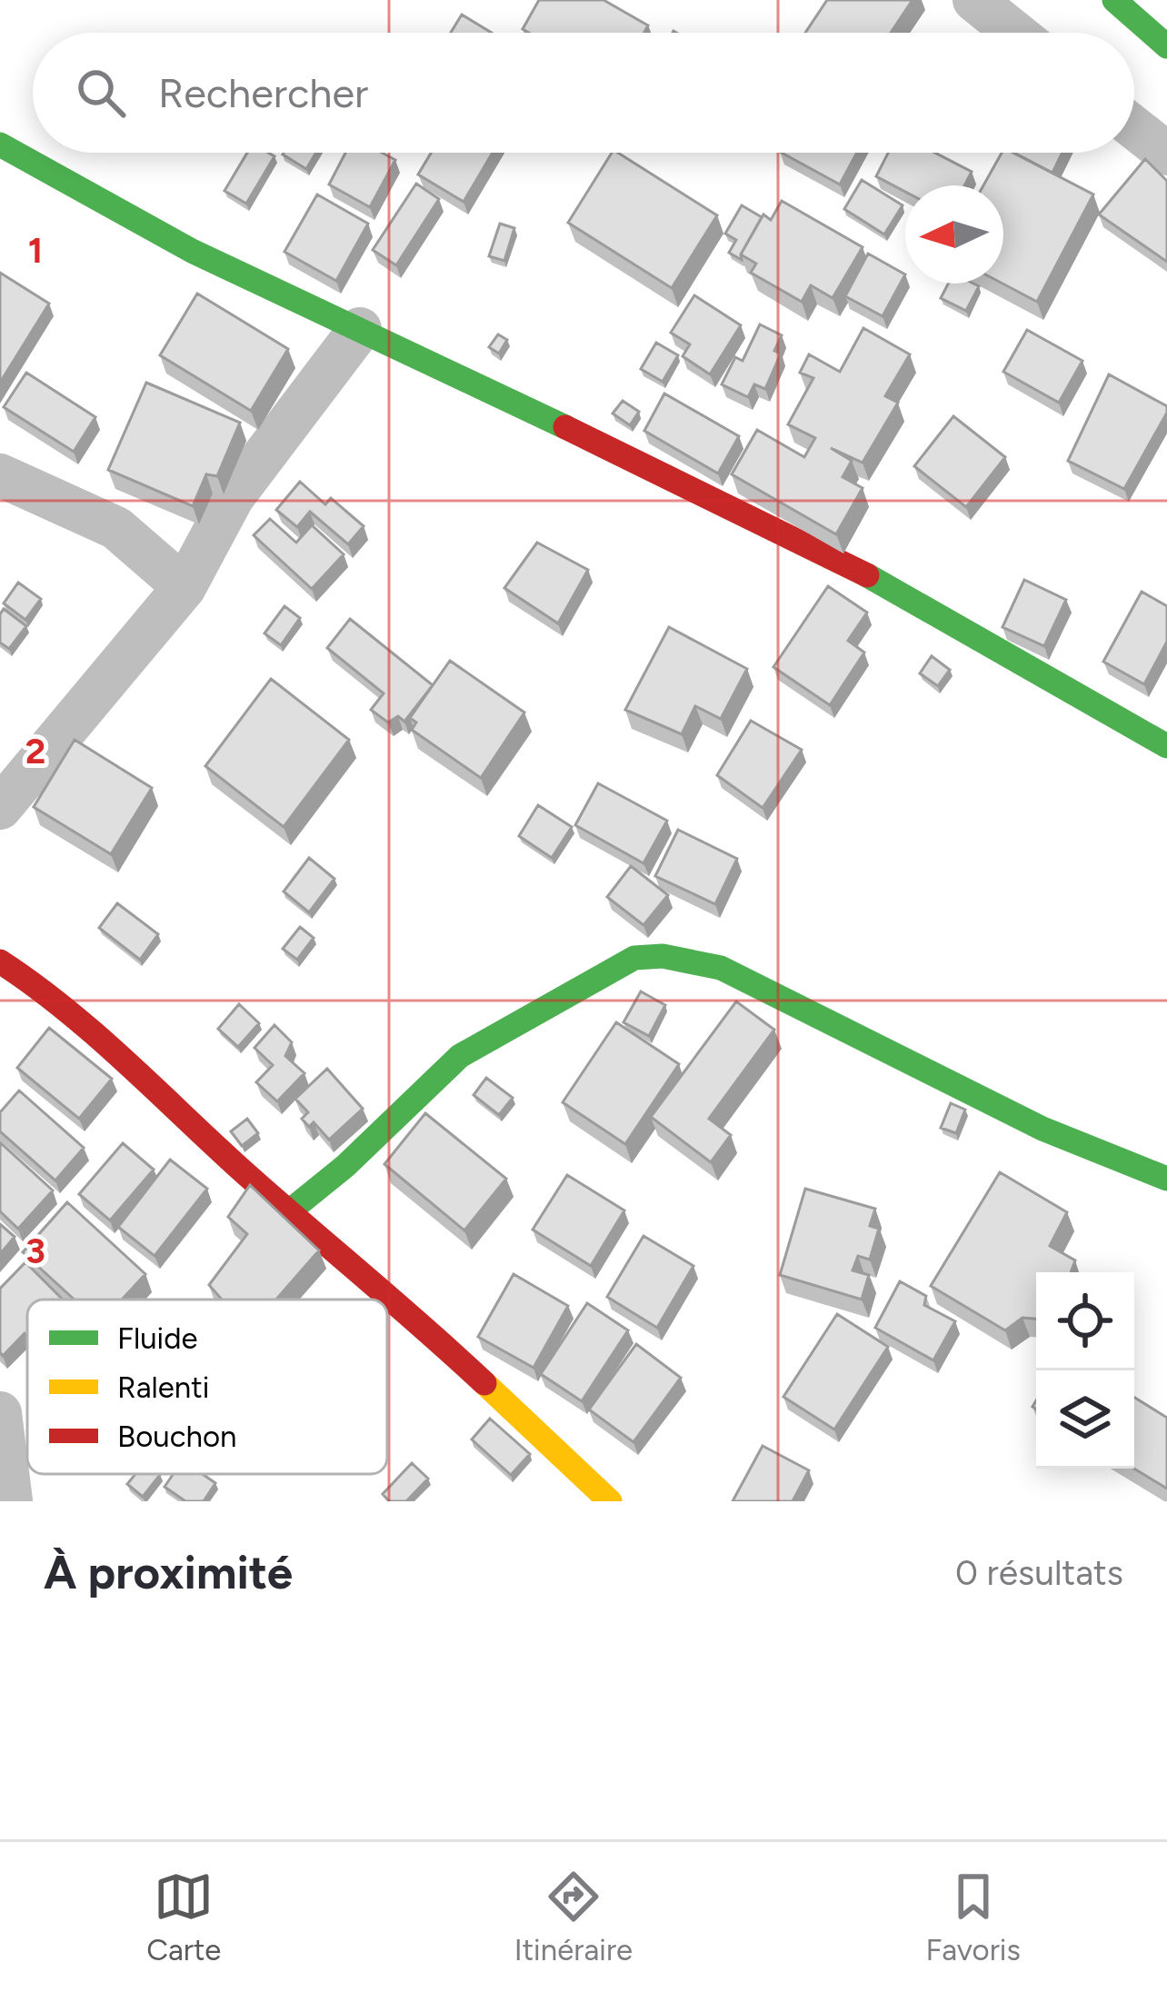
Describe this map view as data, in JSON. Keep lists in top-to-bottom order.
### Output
{
  "legend": ["Fluide", "Ralenti", "Bouchon"],
  "north": "left",
  "page": {
    "search": "Rechercher",
    "heading": ["À proximité", "0 résultats"],
    "nav": ["Carte", "Itinéraire", "Favoris"]
  },
  "grid": {
    "rows": ["1", "2", "3"]
  }
}
